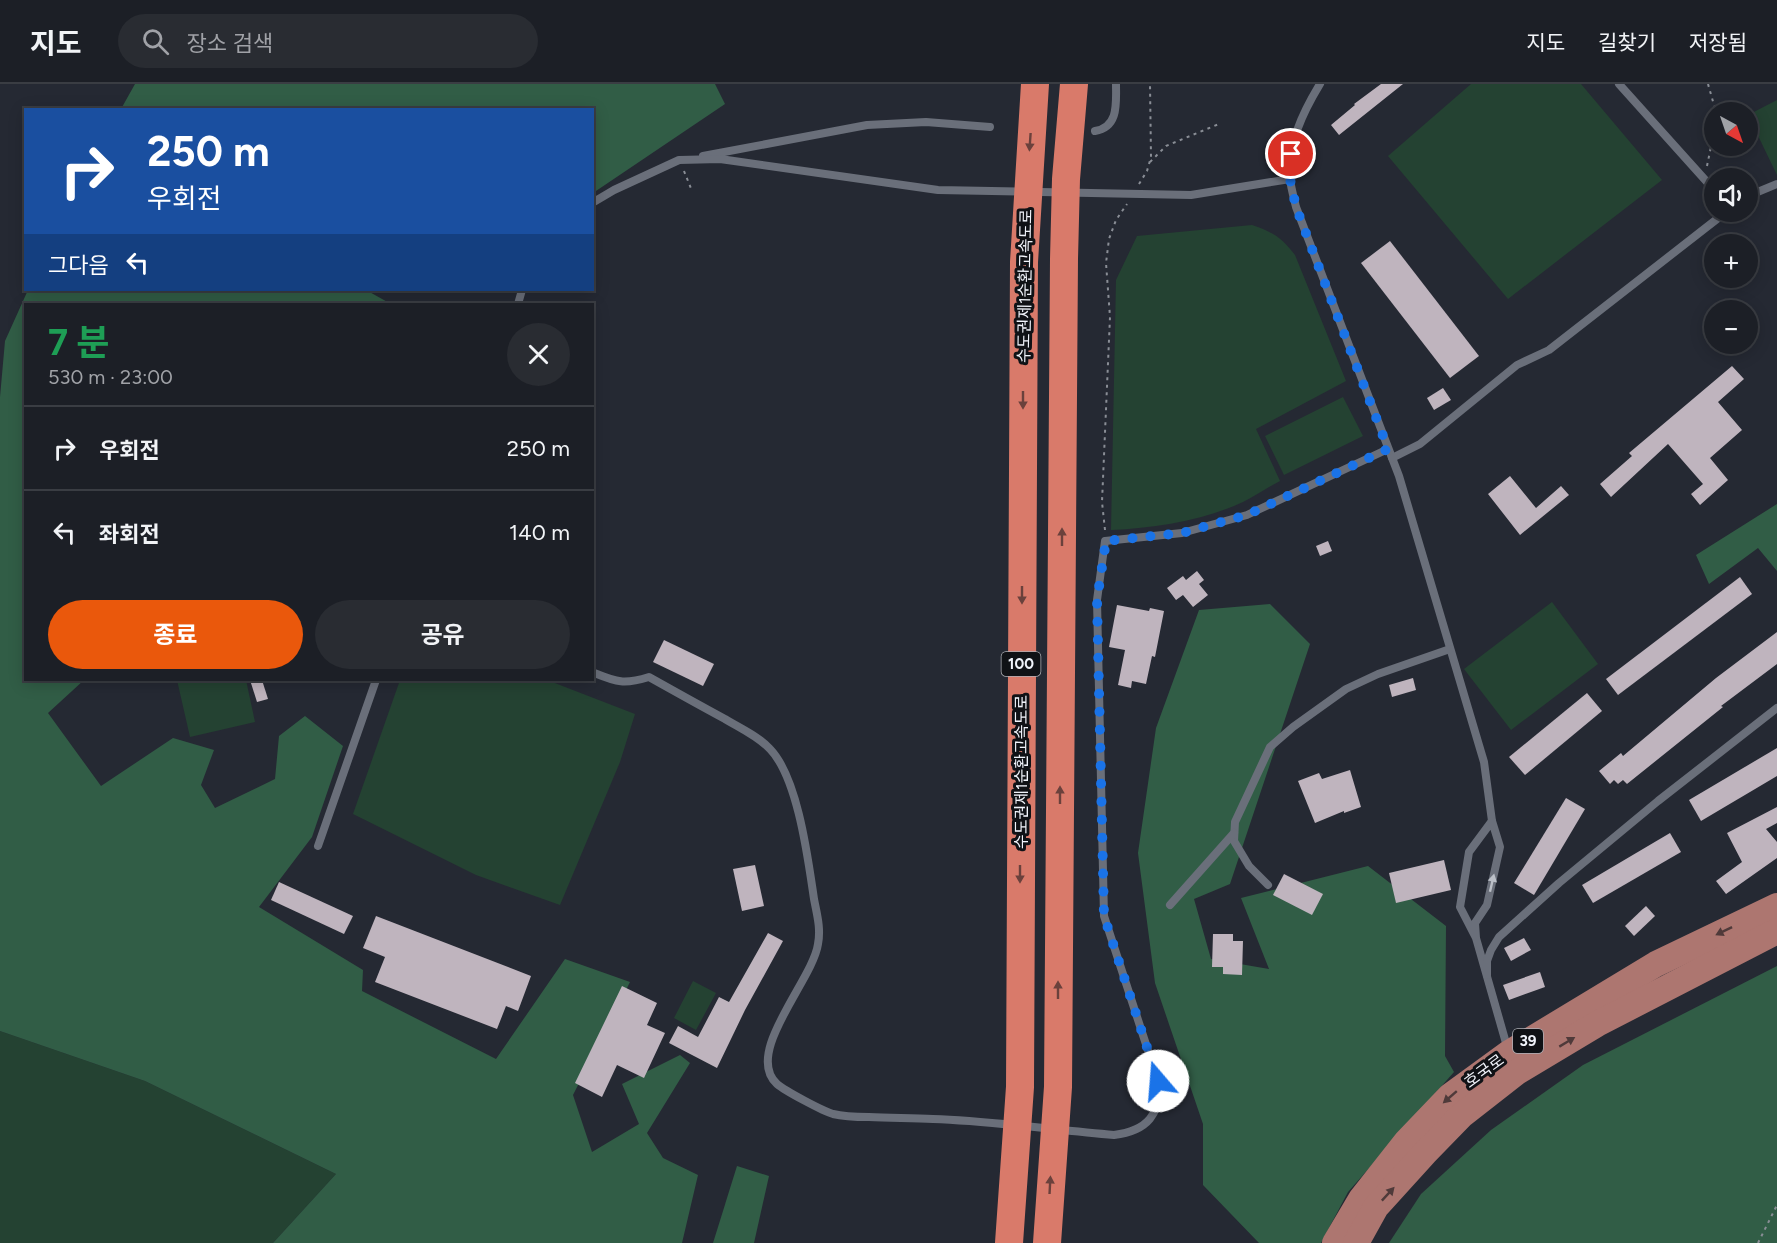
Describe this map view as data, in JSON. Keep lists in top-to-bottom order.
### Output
{
  "streets": {
    "highway": ["수도권제1순환고속도로", "100"],
    "main road": ["39", "호국로"]
  },
  "north": "bottom right",
  "page": {
    "header": "지도",
    "search": "장소 검색",
    "nav": ["지도", "길찾기", "저장됨"],
    "map_buttons": ["+", "−"],
    "turn": ["250 m", "우회전"],
    "then": "그다음",
    "heading": ["7 분", "530 m · 23:00"],
    "list": [
      {
        "name": "우회전",
        "value": "250 m"
      },
      {
        "name": "좌회전",
        "value": "140 m"
      }
    ],
    "buttons": ["종료", "공유"]
  }
}
